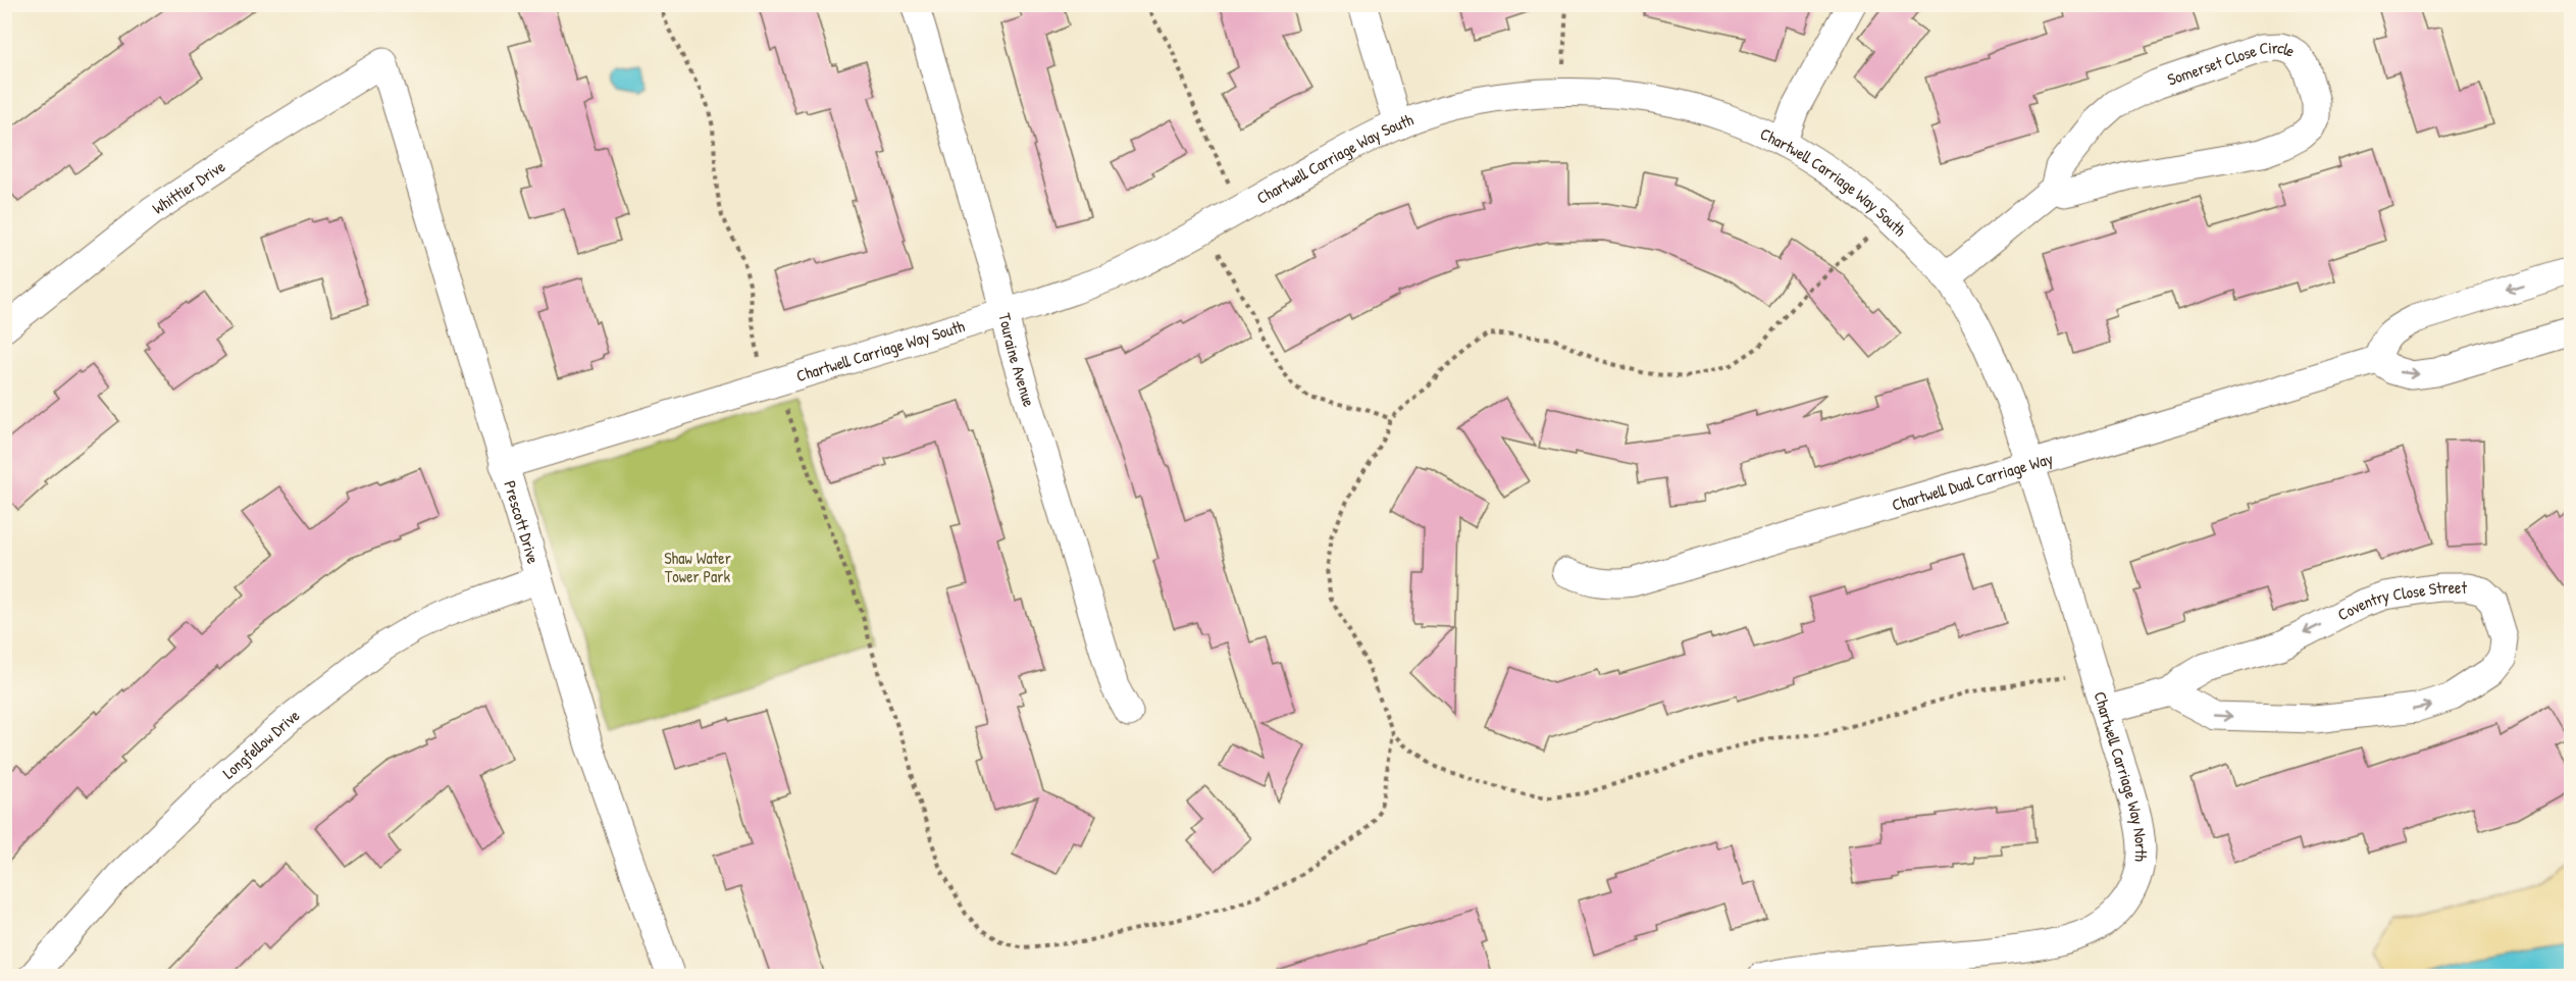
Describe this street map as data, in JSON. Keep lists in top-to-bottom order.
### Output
{
  "streets": {
    "street": [
      "Somerset Close Circle",
      "Chartwell Carriage Way South",
      "Whittier Drive",
      "Touraine Avenue",
      "Chartwell Dual Carriage Way",
      "Prescott Drive",
      "Coventry Close Street",
      "Longfellow Drive",
      "Chartwell Carriage Way North"
    ]
  },
  "crossings": [
    ["Chartwell Carriage Way South", "Touraine Avenue"],
    ["Chartwell Carriage Way South", "Chartwell Dual Carriage Way"],
    ["Chartwell Carriage Way South", "Prescott Drive"],
    ["Chartwell Carriage Way South", "Chartwell Carriage Way North"],
    ["Whittier Drive", "Prescott Drive"],
    ["Chartwell Dual Carriage Way", "Chartwell Carriage Way North"],
    ["Prescott Drive", "Longfellow Drive"],
    ["Coventry Close Street", "Chartwell Carriage Way North"]
  ],
  "parks": ["Shaw Water Tower Park"]
}
